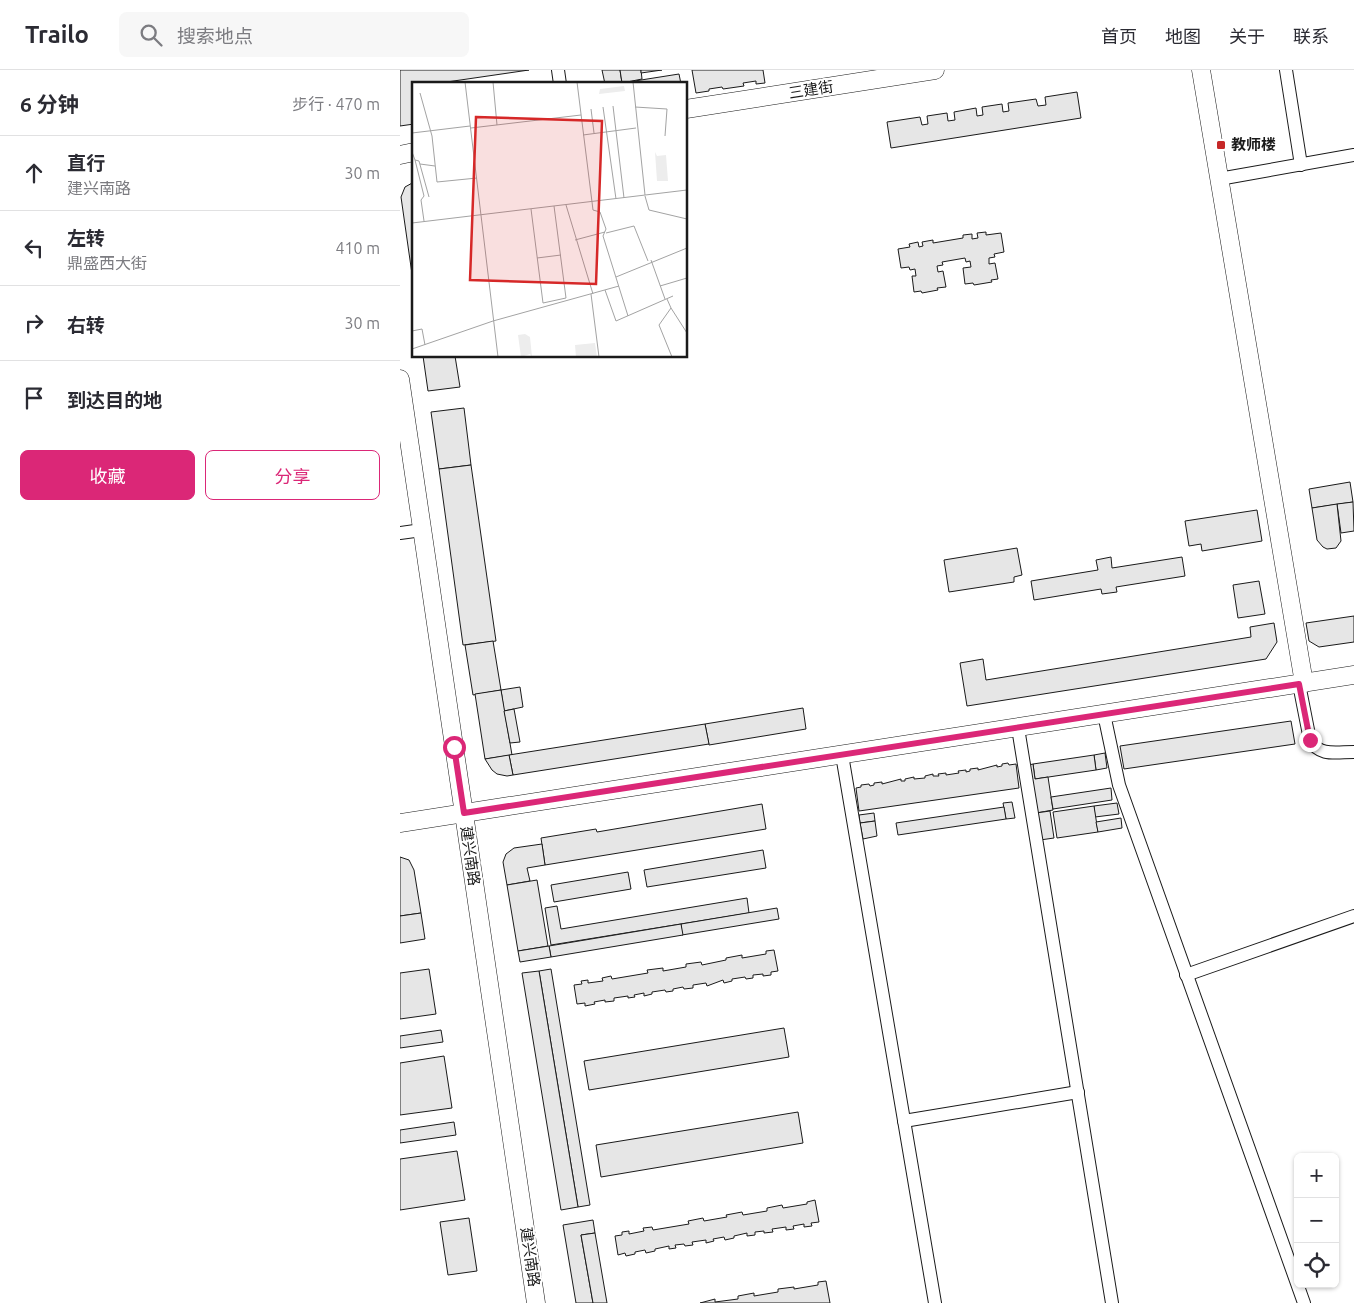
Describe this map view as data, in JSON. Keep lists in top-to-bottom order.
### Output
{
  "streets": {
    "street": ["三建街", "建兴南路"]
  },
  "places": {
    "transit": ["教师楼"]
  },
  "page": {
    "header": "Trailo",
    "search": "搜索地点",
    "nav": [
      "首页",
      "地图",
      "关于",
      "联系"
    ],
    "heading": ["6 分钟", "步行 · 470 m"],
    "list": [
      ["直行", "建兴南路", "30 m"],
      ["左转", "鼎盛西大街", "410 m"],
      ["右转", "30 m"],
      "到达目的地"
    ],
    "buttons": ["收藏", "分享"],
    "map_buttons": ["+", "−"]
  }
}
